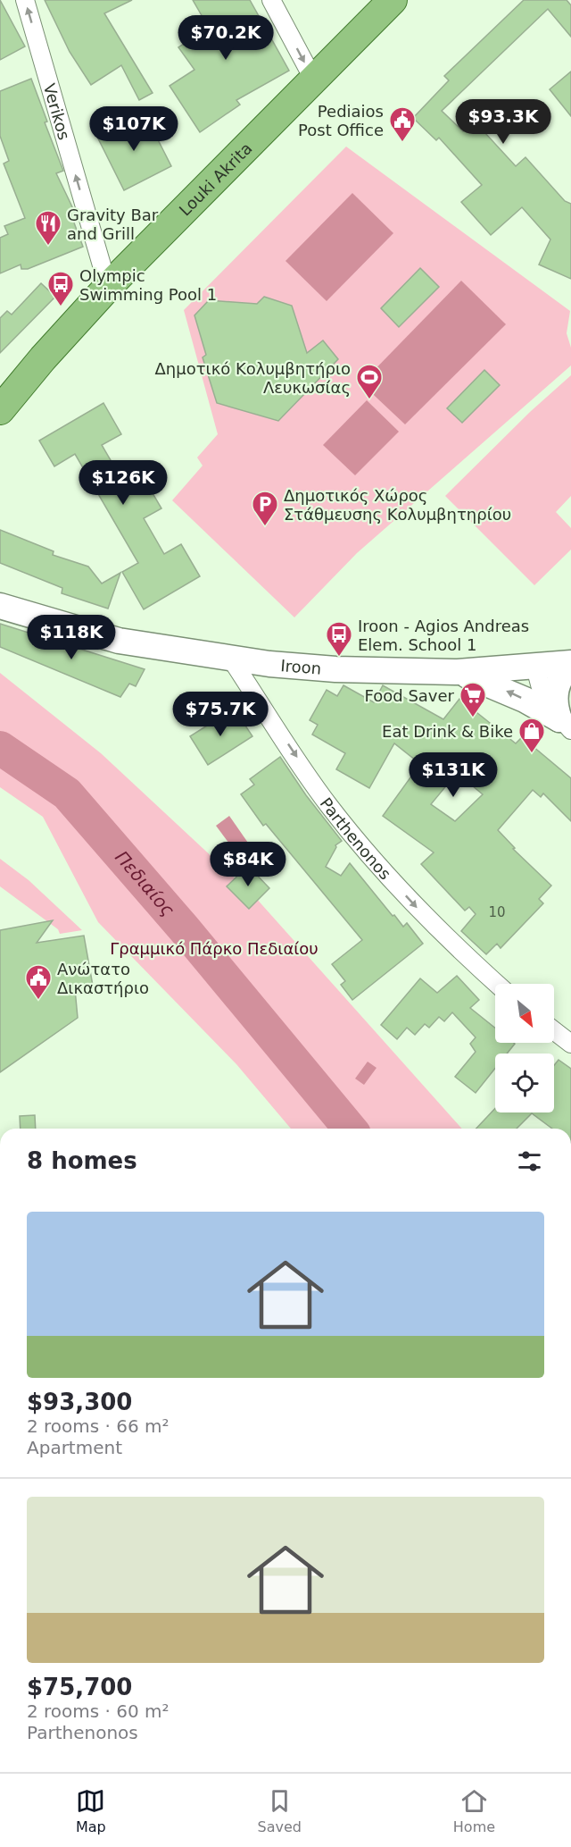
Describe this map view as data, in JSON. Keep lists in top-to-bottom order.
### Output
{
  "streets": {
    "main road": ["Louki Akrita", "Iroon"],
    "street": ["Verikos", "Parthenonos"]
  },
  "crossings": [
    ["Verikos", "Louki Akrita"],
    ["Iroon", "Parthenonos"]
  ],
  "one_way": ["Verikos", "Parthenonos"],
  "water": ["Πεδιαίος"],
  "parks": ["Γραμμικό Πάρκο Πεδιαίου"],
  "places": {
    "public building": ["Pediaios Post Office", "Ανώτατο Δικαστήριο"],
    "restaurant": ["Gravity Bar and Grill"],
    "bus stop": ["Olympic Swimming Pool 1", "Iroon - Agios Andreas Elem. School 1"],
    "sports": ["Δημοτικό Κολυμβητήριο Λευκωσίας"],
    "parking": ["Δημοτικός Χώρος Στάθμευσης Κολυμβητηρίου"],
    "supermarket": ["Food Saver"],
    "shop": ["Eat Drink & Bike"]
  },
  "house_numbers": ["10"],
  "north": "bottom right",
  "page": {
    "price": [
      "$70.2K",
      "$93.3K",
      "$107K",
      "$126K",
      "$118K",
      "$75.7K",
      "$131K",
      "$84K"
    ],
    "heading": "8 homes",
    "list": [
      {
        "name": "$93,300",
        "note": "2 rooms · 66 m² · Apartment"
      },
      {
        "name": "$75,700",
        "note": "2 rooms · 60 m² · Parthenonos"
      }
    ],
    "tabs": ["Map", "Saved", "Home"]
  }
}
